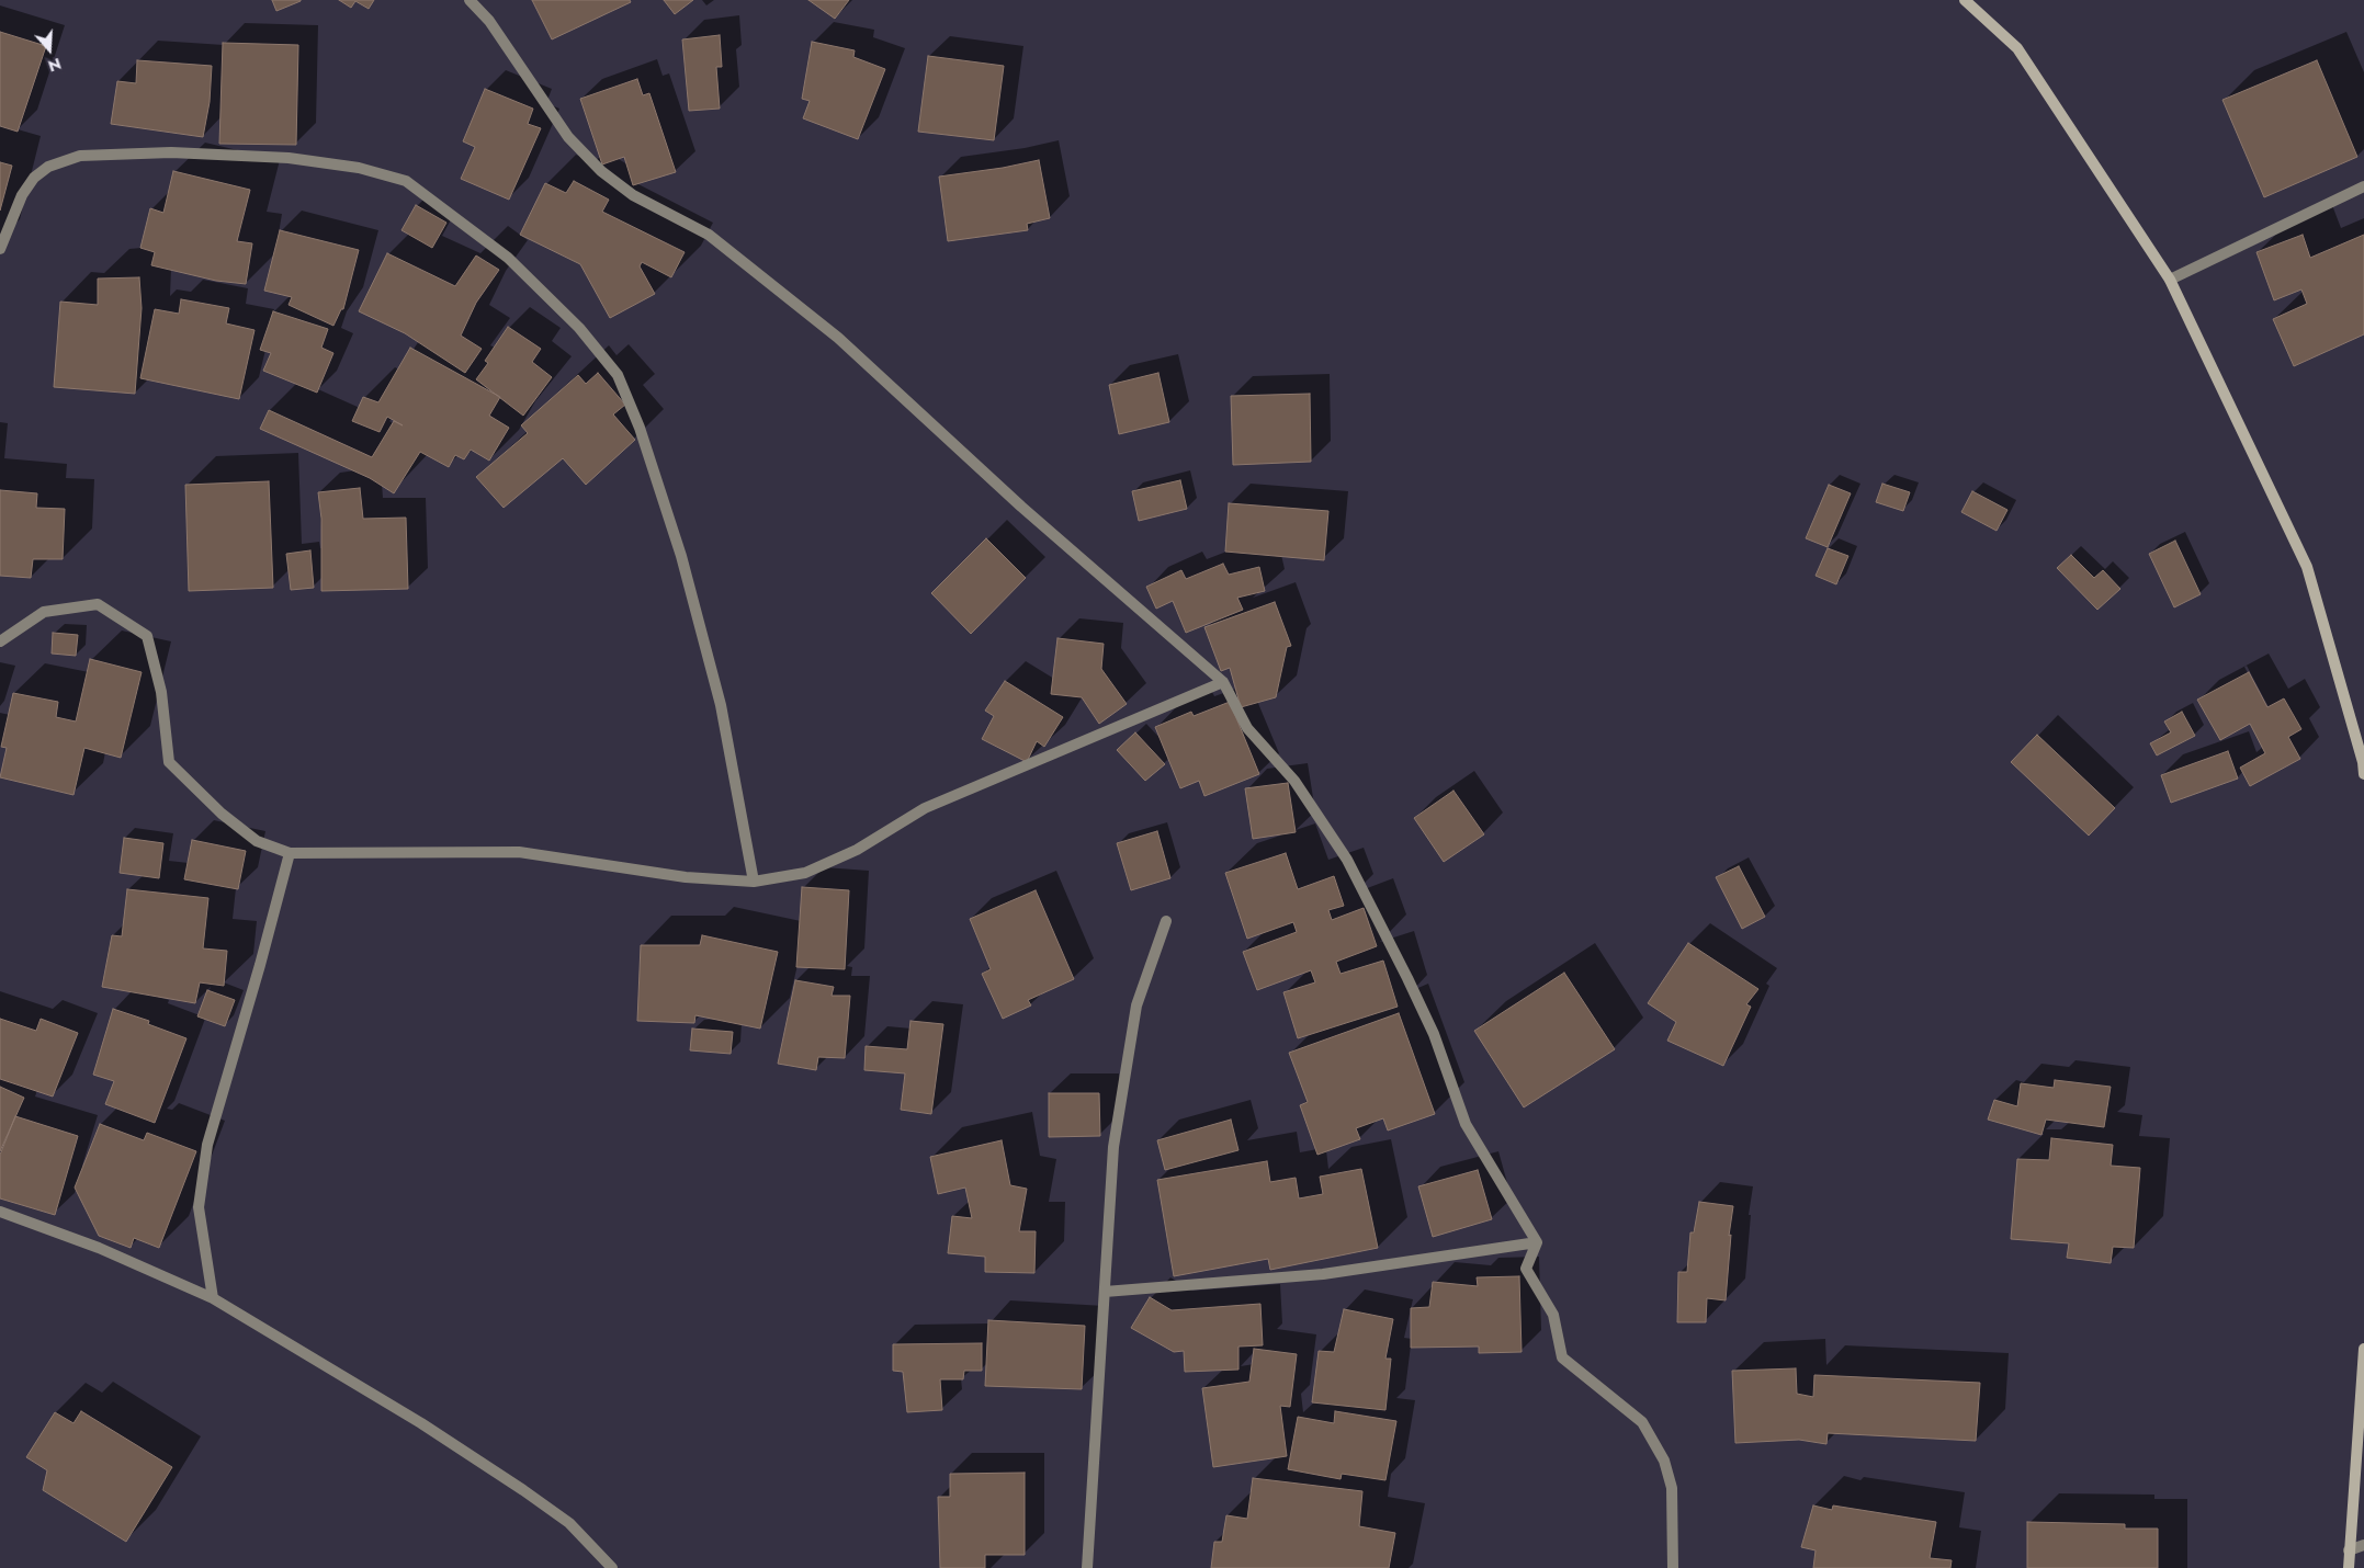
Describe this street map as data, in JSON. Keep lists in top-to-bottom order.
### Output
{
  "north": "bottom"
}
